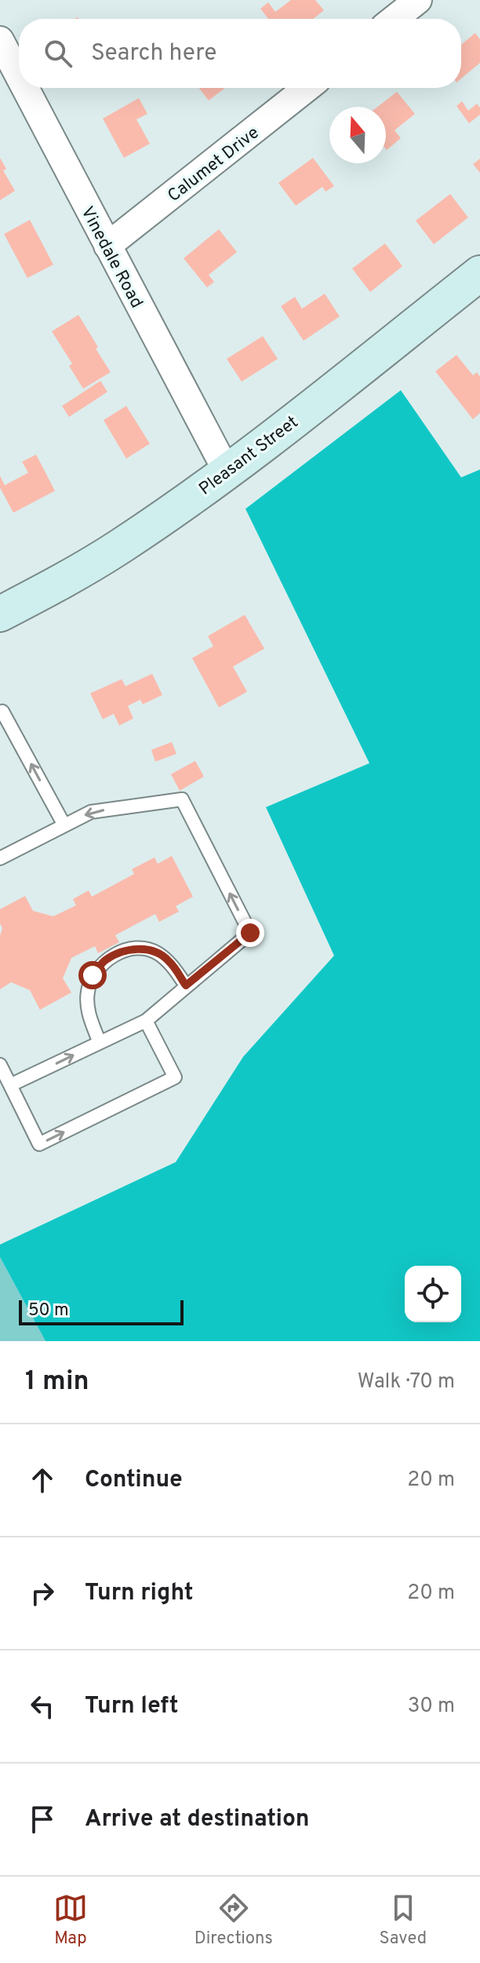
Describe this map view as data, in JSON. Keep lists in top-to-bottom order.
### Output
{
  "streets": {
    "main road": ["Pleasant Street"],
    "street": ["Calumet Drive", "Vinedale Road"]
  },
  "crossings": [
    ["Calumet Drive", "Vinedale Road"],
    ["Vinedale Road", "Pleasant Street"]
  ],
  "scale_bar": "50 m",
  "north": "top",
  "page": {
    "search": "Search here",
    "scale": "50 m",
    "heading": ["1 min", "Walk · 70 m"],
    "list": [
      ["Continue", "20 m"],
      ["Turn right", "20 m"],
      ["Turn left", "30 m"],
      "Arrive at destination"
    ],
    "nav": ["Map", "Directions", "Saved"]
  }
}
